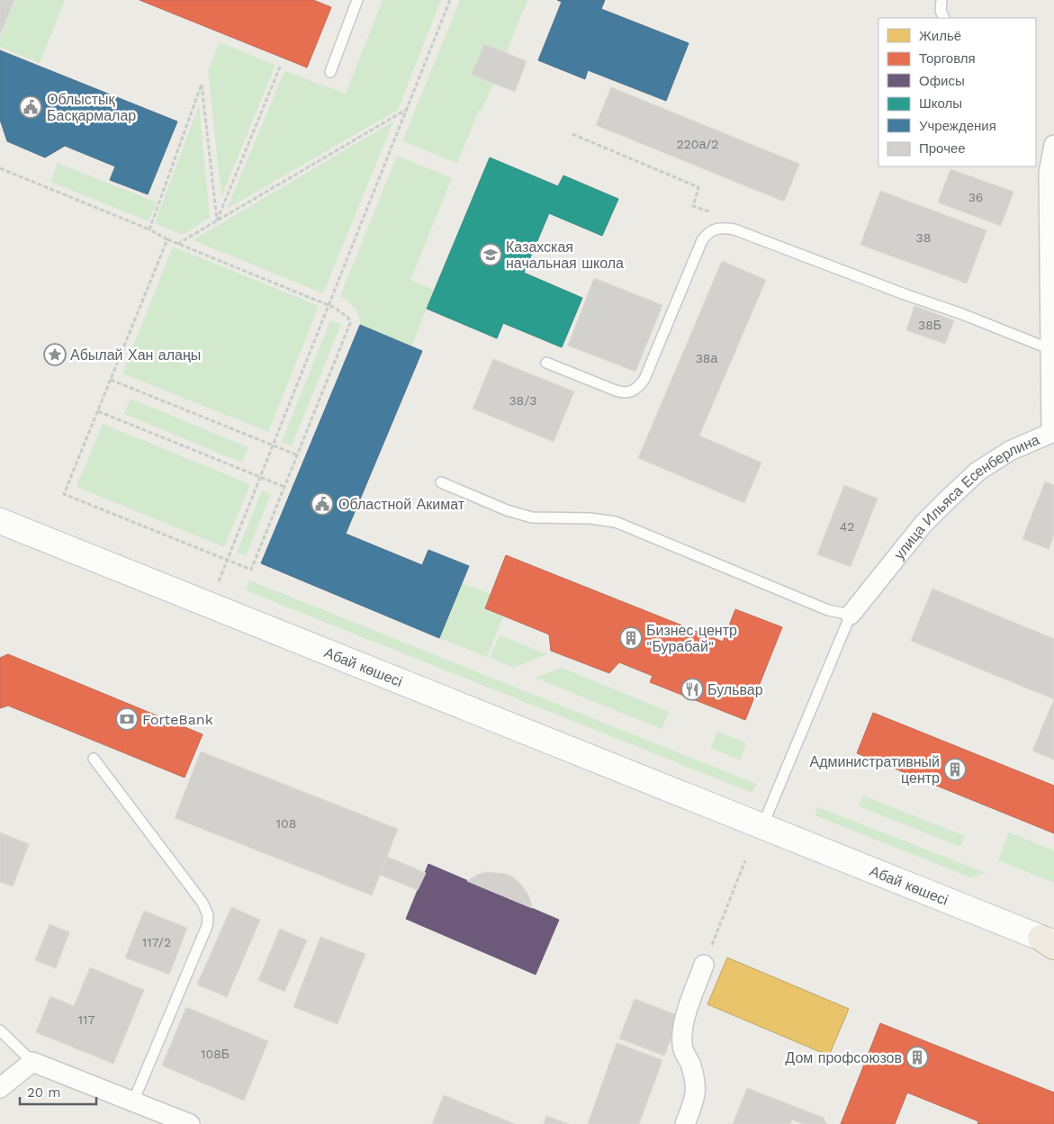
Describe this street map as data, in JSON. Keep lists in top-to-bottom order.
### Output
{
  "streets": {
    "street": ["улица Ильяса Есенберлина", "Абай көшесі"]
  },
  "crossings": [
    ["улица Ильяса Есенберлина", "Абай көшесі"]
  ],
  "places": {
    "public building": ["Облыстық Басқармалар", "Областной Акимат"],
    "school or university": ["Казахская начальная школа"],
    "place": ["Абылай Хан алаңы"],
    "building": ["Бизнес центр \"Бурабай\"", "Административный центр", "Дом профсоюзов"],
    "restaurant": ["Бульвар"],
    "bank": ["ForteBank"]
  },
  "house_numbers": [
    "220а/2",
    "36",
    "38",
    "38Б",
    "38а",
    "38/3",
    "42",
    "108",
    "117/2",
    "117",
    "108Б"
  ],
  "legend": [
    "Жильё",
    "Торговля",
    "Офисы",
    "Школы",
    "Учреждения",
    "Прочее"
  ],
  "scale_bar": "20 m"
}
